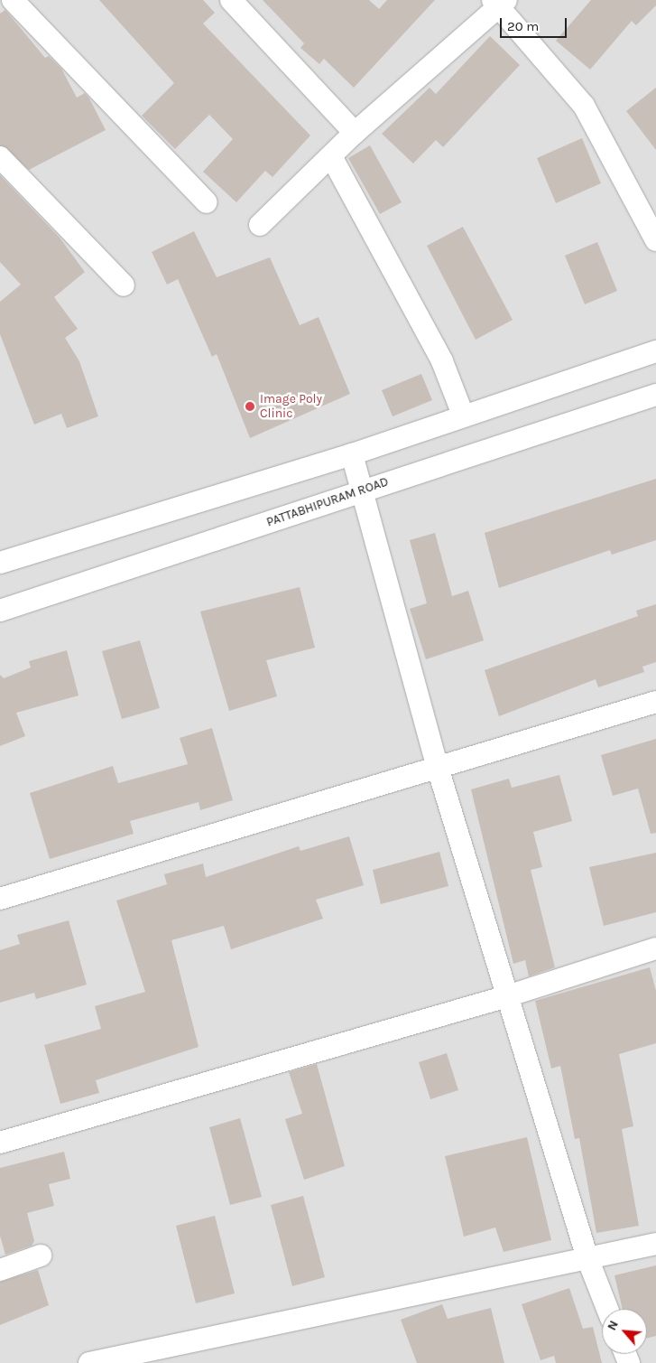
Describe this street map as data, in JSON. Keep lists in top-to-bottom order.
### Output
{
  "streets": {
    "street": ["PATTABHIPURAM ROAD"]
  },
  "places": ["Image Poly Clinic"],
  "scale_bar": "20 m",
  "north": "top left"
}
